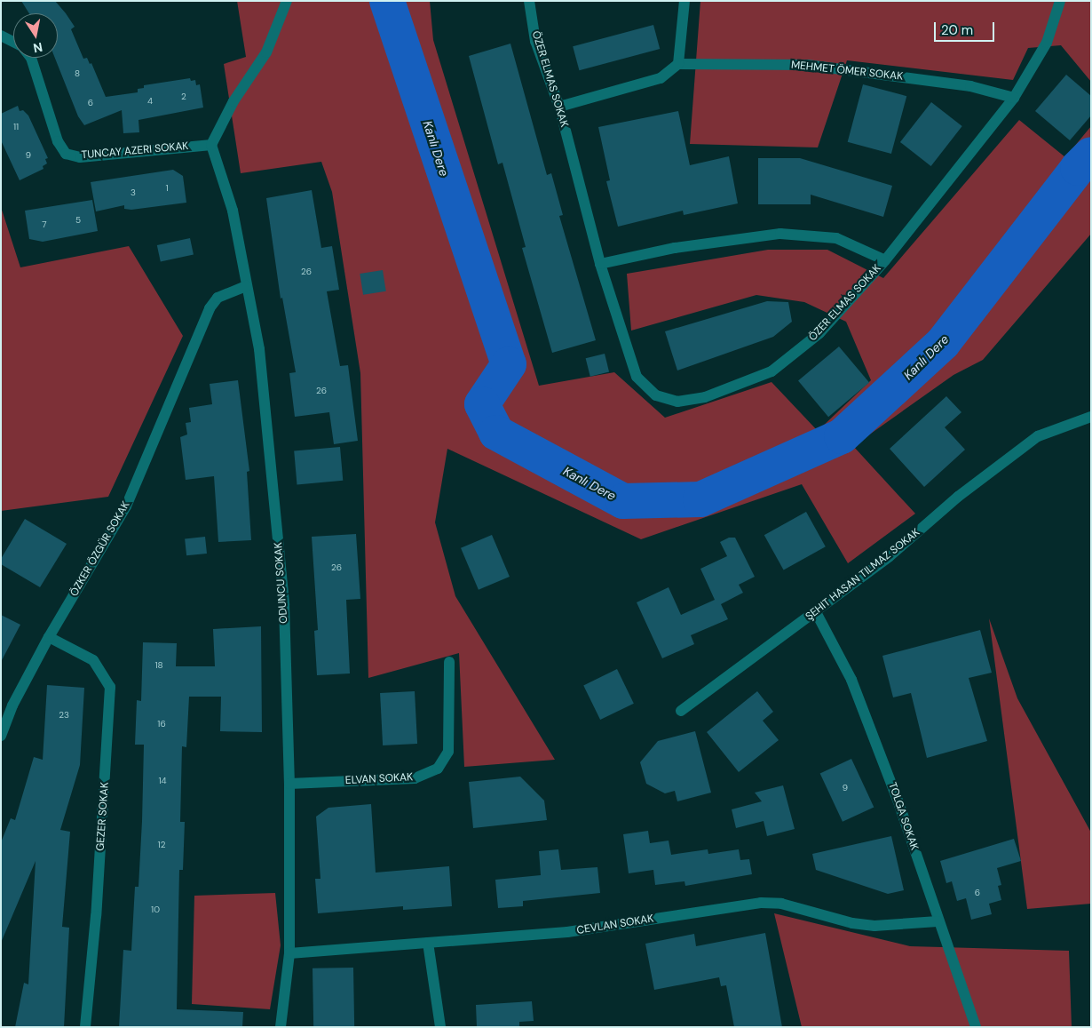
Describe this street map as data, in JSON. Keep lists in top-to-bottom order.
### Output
{
  "streets": {
    "street": [
      "MEHMET ÖMER SOKAK",
      "ÖZER ELMAS SOKAK",
      "TUNCAY AZERI SOKAK",
      "ÖZKER ÖZGÜR SOKAK",
      "ODUNCU SOKAK",
      "ELVAN SOKAK",
      "GEZER SOKAK",
      "TOLGA SOKAK",
      "CEVLAN SOKAK"
    ]
  },
  "crossings": [
    ["MEHMET ÖMER SOKAK", "ÖZER ELMAS SOKAK"],
    ["TUNCAY AZERI SOKAK", "ODUNCU SOKAK"],
    ["ÖZKER ÖZGÜR SOKAK", "ODUNCU SOKAK"],
    ["ÖZKER ÖZGÜR SOKAK", "GEZER SOKAK"],
    ["ODUNCU SOKAK", "ELVAN SOKAK"],
    ["ODUNCU SOKAK", "CEVLAN SOKAK"],
    ["TOLGA SOKAK", "CEVLAN SOKAK"]
  ],
  "water": ["Kanlı Dere"],
  "house_numbers": [
    "8",
    "2",
    "4",
    "6",
    "11",
    "9",
    "1",
    "3",
    "5",
    "7",
    "26",
    "26",
    "26",
    "18",
    "23",
    "16",
    "14",
    "9",
    "12",
    "6",
    "10"
  ],
  "scale_bar": "20 m",
  "north": "bottom"
}
